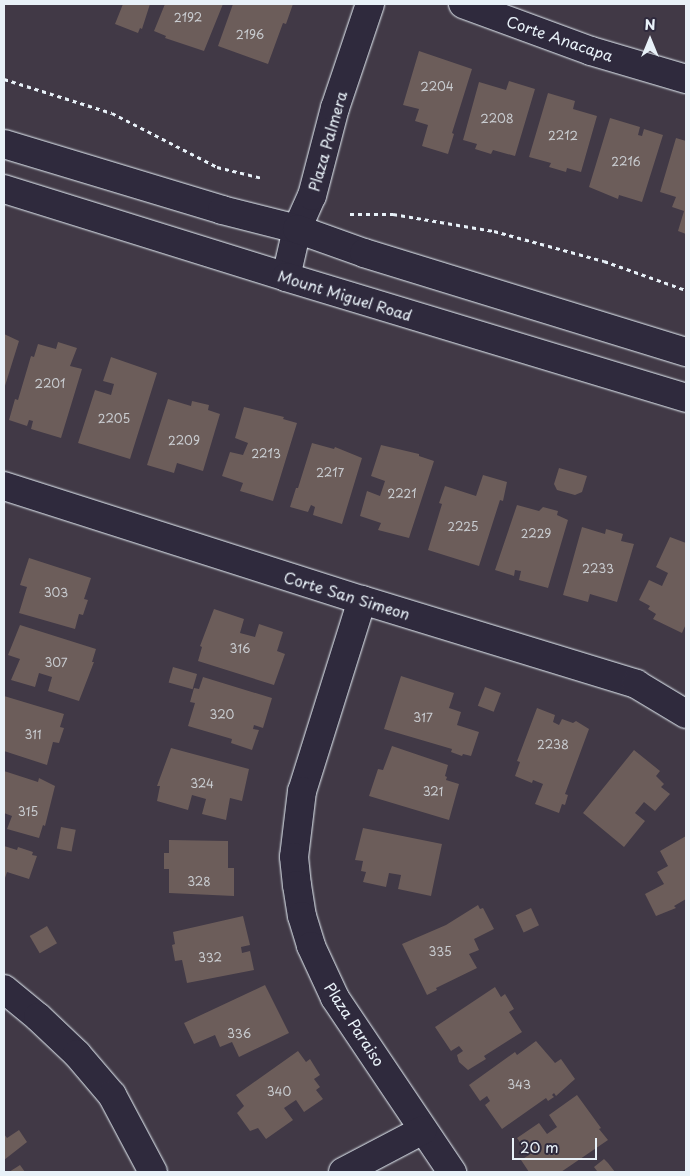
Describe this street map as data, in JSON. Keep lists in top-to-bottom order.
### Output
{
  "streets": {
    "street": [
      "Corte Anacapa",
      "Plaza Palmera",
      "Mount Miguel Road",
      "Corte San Simeon",
      "Plaza Paraiso"
    ]
  },
  "crossings": [
    ["Plaza Palmera", "Mount Miguel Road"],
    ["Corte San Simeon", "Plaza Paraiso"]
  ],
  "house_numbers": [
    "2192",
    "2196",
    "2204",
    "2208",
    "2212",
    "2216",
    "2201",
    "2205",
    "2209",
    "2213",
    "2217",
    "2221",
    "2225",
    "2229",
    "2233",
    "303",
    "316",
    "307",
    "320",
    "317",
    "311",
    "2238",
    "324",
    "321",
    "315",
    "328",
    "335",
    "332",
    "336",
    "343",
    "340"
  ],
  "scale_bar": "20 m",
  "north": "top"
}
